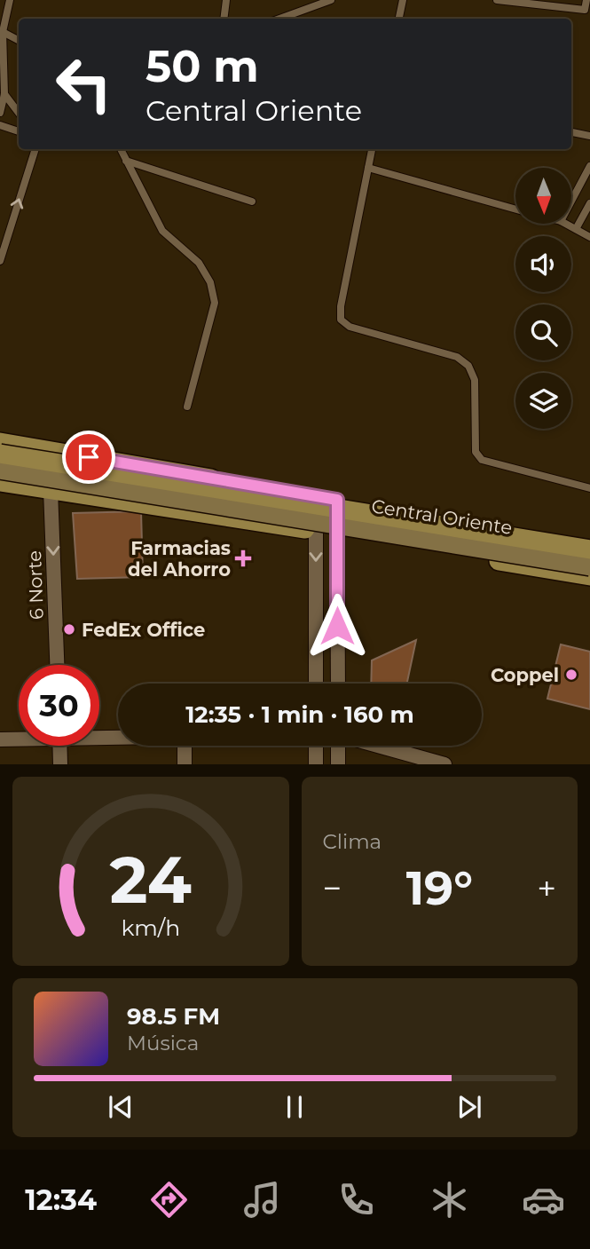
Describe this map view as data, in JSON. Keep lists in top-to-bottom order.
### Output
{
  "streets": {
    "main road": ["Central Oriente"],
    "street": ["6 Norte"]
  },
  "crossings": [
    ["Central Oriente", "6 Norte"]
  ],
  "one_way": ["6 Norte"],
  "places": {
    "health": ["Farmacias del Ahorro"],
    "other": ["FedEx Office", "Coppel"]
  },
  "north": "bottom",
  "page": {
    "turn": ["50 m", "Central Oriente"],
    "limit": "30",
    "trip": "12:35 · 1 min · 160 m",
    "tile": "Clima",
    "heat": ["−", "19°", "+"],
    "song": ["98.5 FM", "Música"],
    "tabs": "12:34",
    "gauge": ["24", "km/h"]
  }
}
